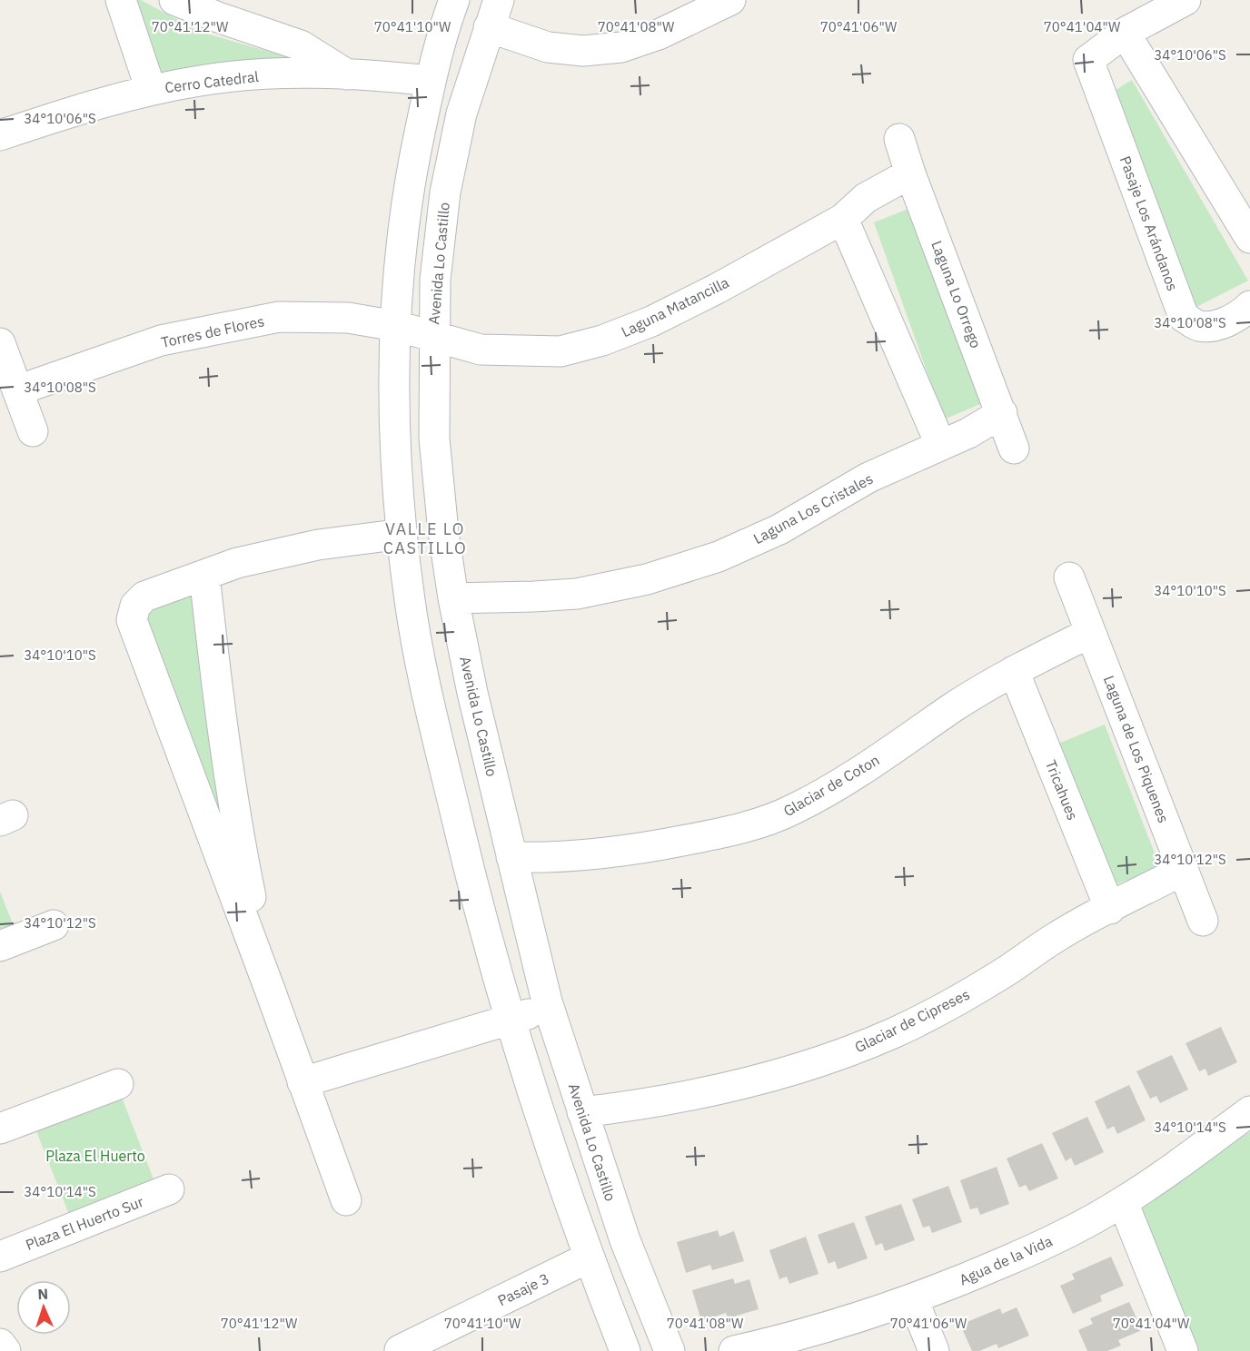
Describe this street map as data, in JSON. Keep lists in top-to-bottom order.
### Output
{
  "streets": {
    "street": [
      "Cerro Catedral",
      "Pasaje Los Arándanos",
      "Avenida Lo Castillo",
      "Laguna Lo Orrego",
      "Laguna Matancilla",
      "Torres de Flores",
      "Laguna Los Cristales",
      "Laguna de Los Piquenes",
      "Glaciar de Coton",
      "Tricahues",
      "Glaciar de Cipreses",
      "Plaza El Huerto Sur",
      "Agua de la Vida",
      "Pasaje 3"
    ]
  },
  "crossings": [
    ["Cerro Catedral", "Avenida Lo Castillo"],
    ["Avenida Lo Castillo", "Laguna Matancilla"],
    ["Avenida Lo Castillo", "Torres de Flores"],
    ["Avenida Lo Castillo", "Laguna Los Cristales"],
    ["Avenida Lo Castillo", "Glaciar de Coton"],
    ["Avenida Lo Castillo", "Glaciar de Cipreses"],
    ["Avenida Lo Castillo", "Pasaje 3"],
    ["Laguna Lo Orrego", "Laguna Matancilla"],
    ["Laguna Lo Orrego", "Laguna Los Cristales"],
    ["Laguna Matancilla", "Torres de Flores"],
    ["Laguna de Los Piquenes", "Glaciar de Coton"],
    ["Laguna de Los Piquenes", "Glaciar de Cipreses"],
    ["Glaciar de Coton", "Tricahues"],
    ["Tricahues", "Glaciar de Cipreses"]
  ],
  "districts": ["VALLE LO CASTILLO"],
  "parks": ["Plaza El Huerto"],
  "north": "top",
  "coordinates": [
    "70°41'12\"W",
    "70°41'10\"W",
    "70°41'08\"W",
    "70°41'06\"W",
    "70°41'04\"W",
    "34°10'06\"S",
    "34°10'08\"S",
    "34°10'10\"S",
    "34°10'12\"S",
    "34°10'14\"S"
  ]
}
